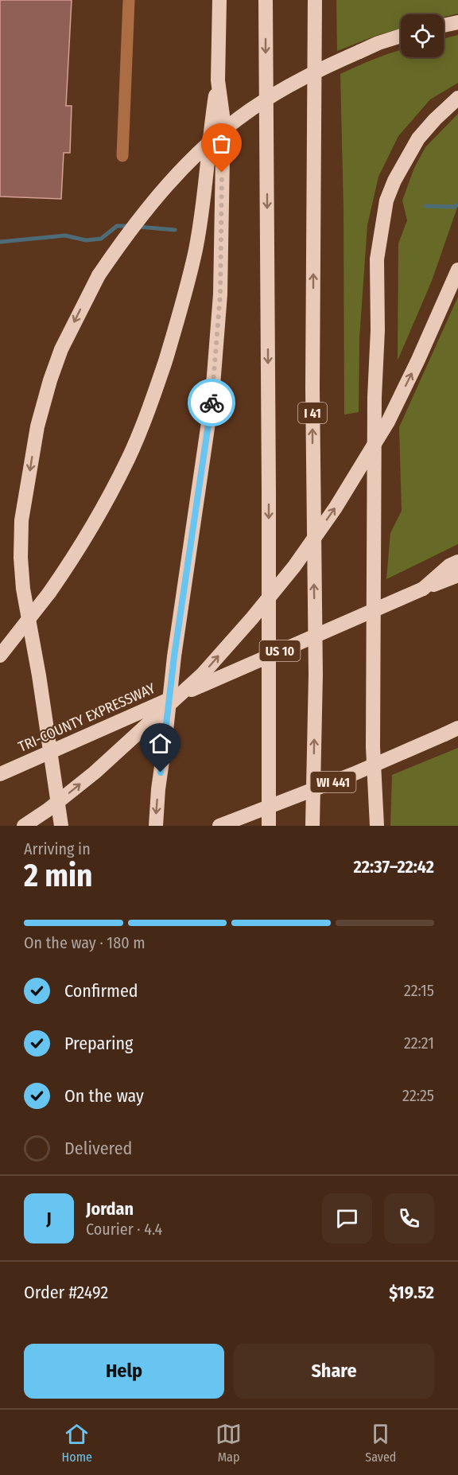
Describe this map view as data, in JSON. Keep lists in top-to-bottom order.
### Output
{
  "streets": {
    "highway": [
      "I 41",
      "US 10",
      "TRI-COUNTY EXPRESSWAY",
      "WI 441"
    ]
  },
  "crossings": [
    ["US 10", "TRI-COUNTY EXPRESSWAY"]
  ],
  "page": {
    "heading": ["2 min", "Arriving in", "22:37–22:42"],
    "panel": [
      "Jordan",
      "Courier · 4.4",
      "Order #2492",
      "$19.52"
    ],
    "bar": "On the way · 180 m",
    "list": [
      ["Confirmed", "22:15"],
      ["Preparing", "22:21"],
      ["On the way", "22:25"],
      "Delivered"
    ],
    "round": "J",
    "buttons": ["Help", "Share"],
    "tabs": ["Home", "Map", "Saved"]
  }
}
